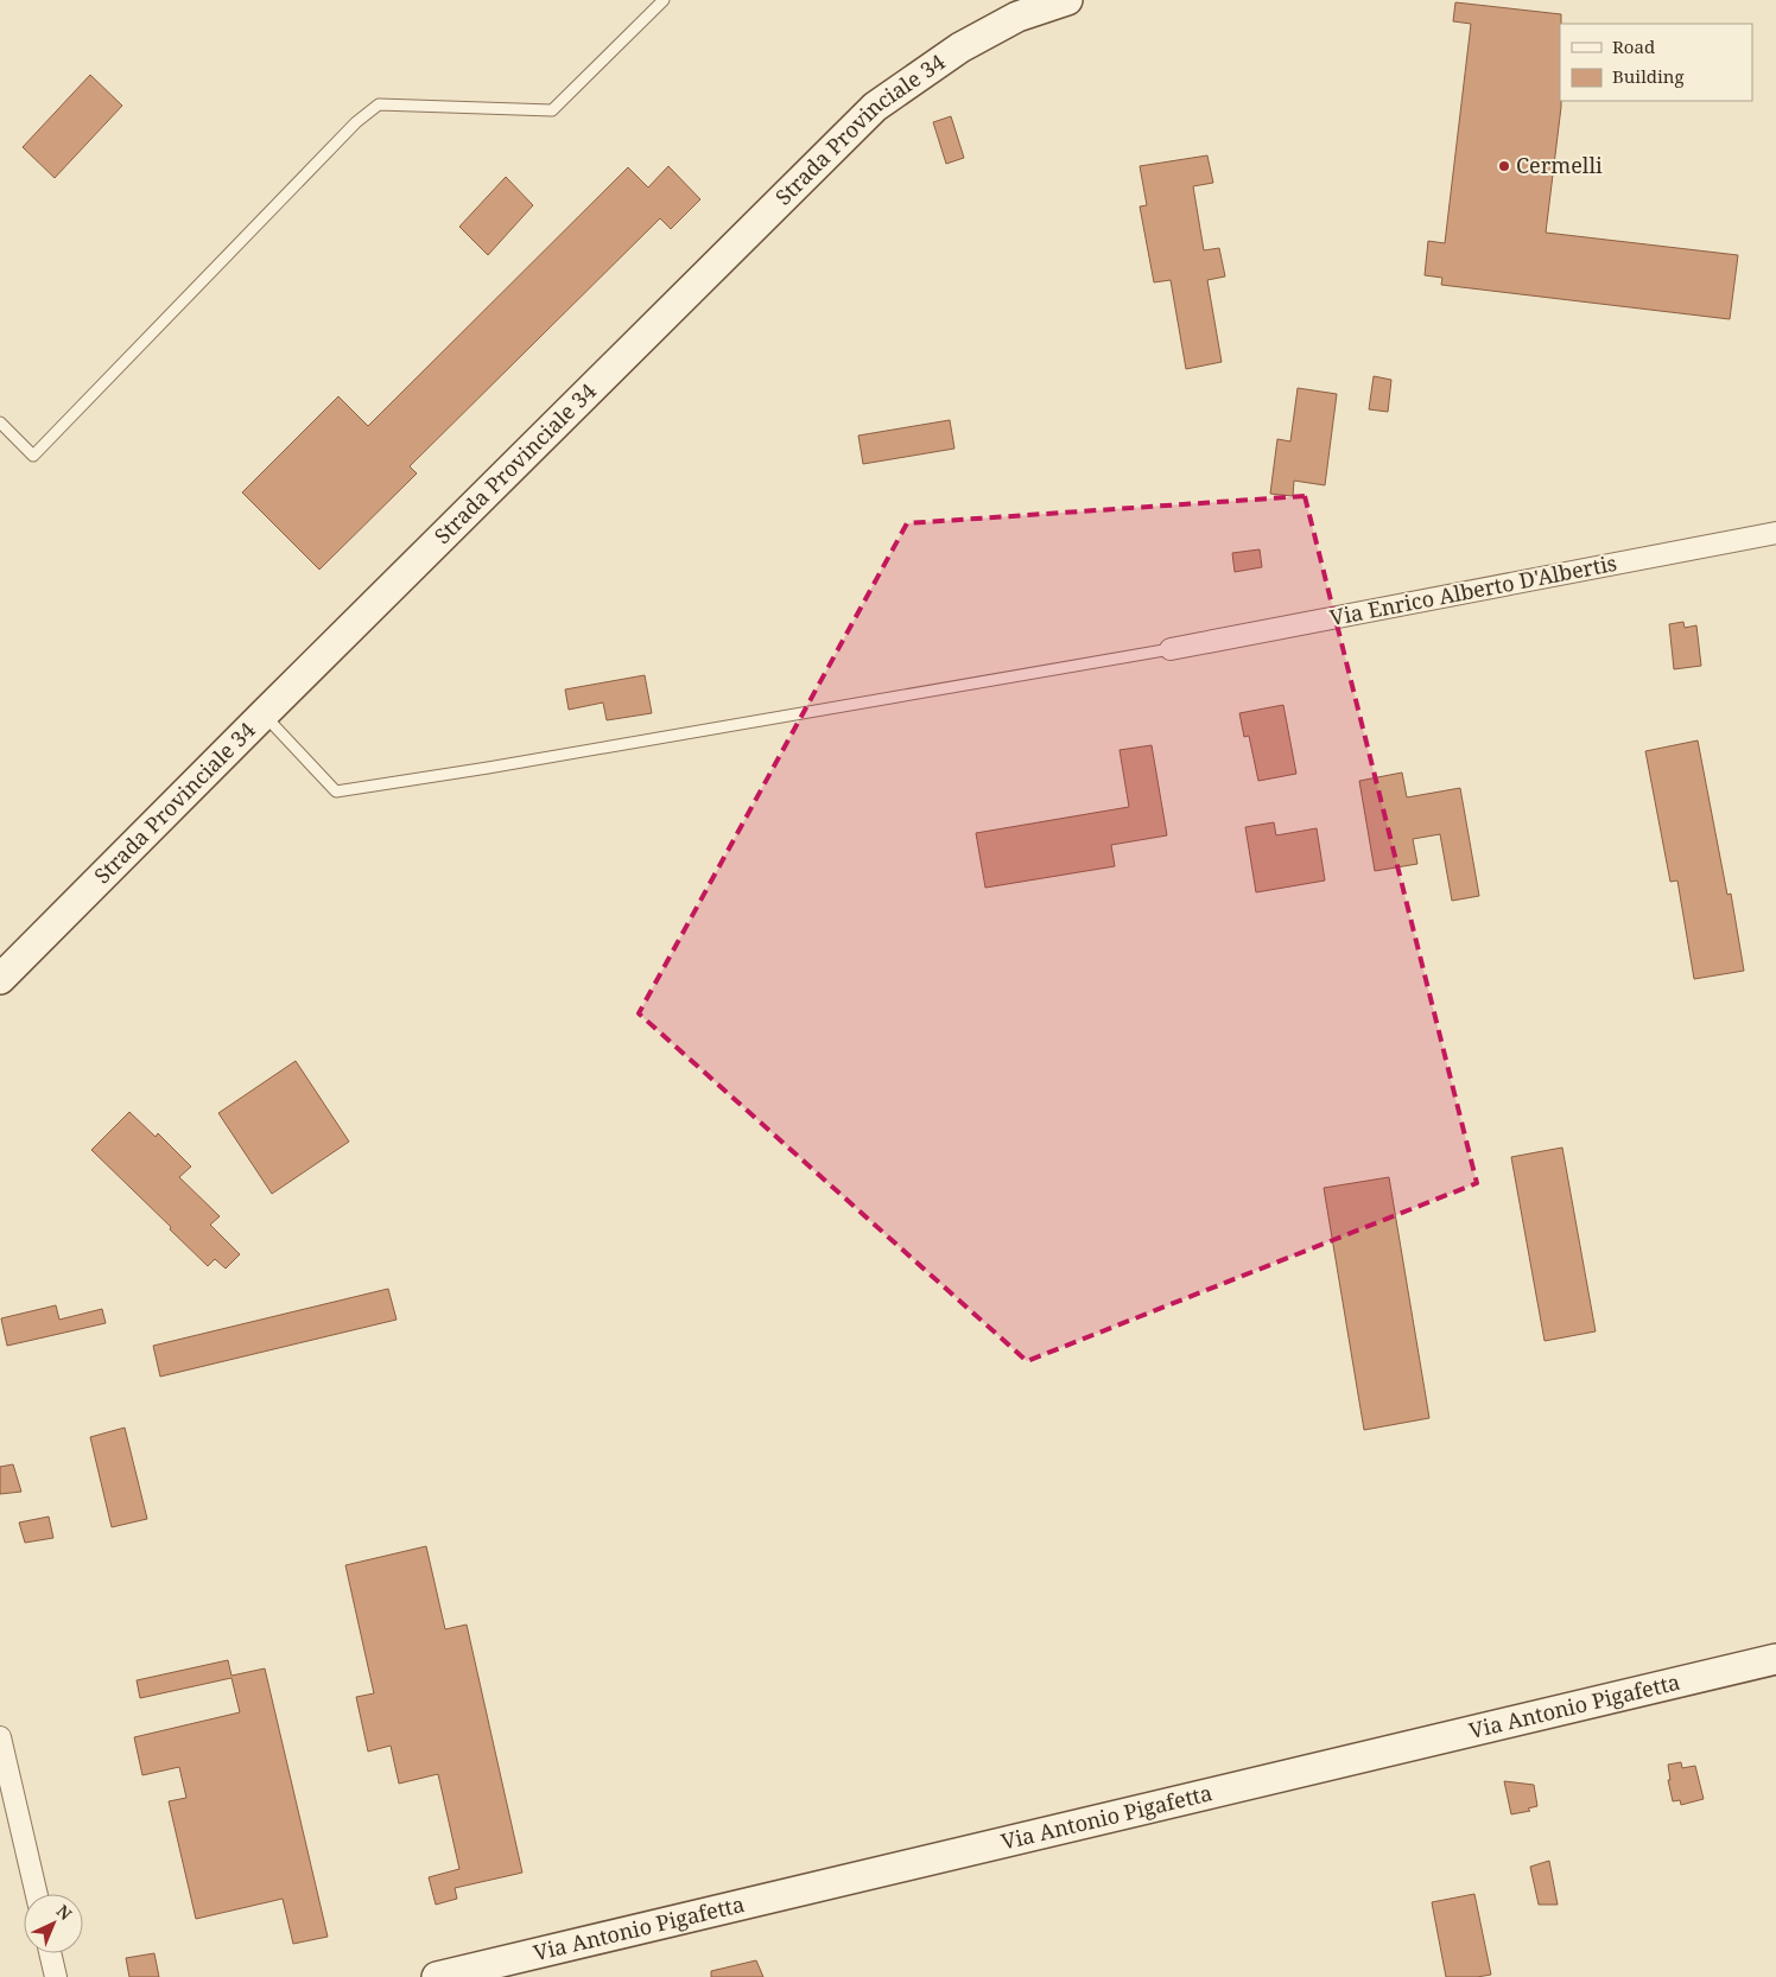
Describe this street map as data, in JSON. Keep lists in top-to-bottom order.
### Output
{
  "streets": {
    "main road": ["Strada Provinciale 34", "Via Antonio Pigafetta"],
    "street": ["Via Enrico Alberto D'Albertis"]
  },
  "places": ["Cermelli"],
  "legend": ["Road", "Building"],
  "north": "top right"
}
